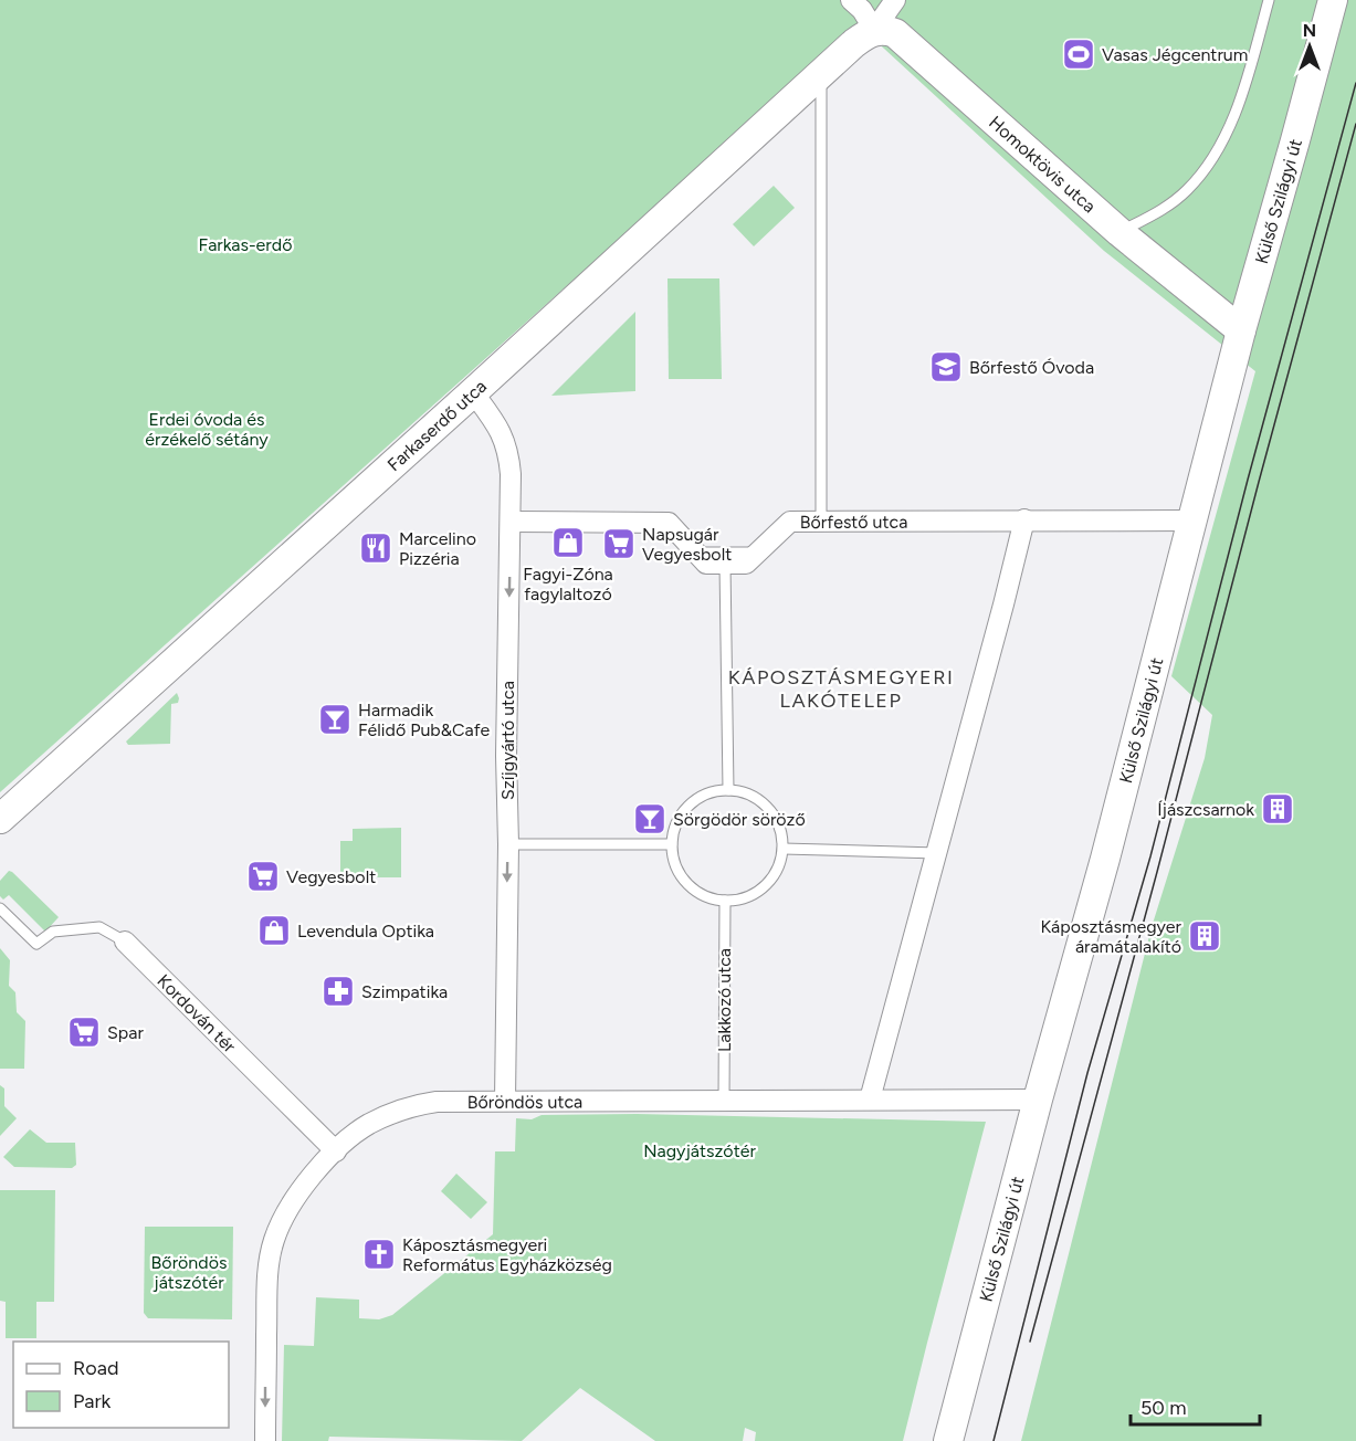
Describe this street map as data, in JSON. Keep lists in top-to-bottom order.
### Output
{
  "streets": {
    "street": [
      "Homoktövis utca",
      "Külső Szilágyi út",
      "Farkaserdő utca",
      "Bőrfestő utca",
      "Szíjgyártó utca",
      "Kordován tér",
      "Bőröndös utca"
    ],
    "lane": ["Lakkozó utca"]
  },
  "crossings": [
    ["Homoktövis utca", "Külső Szilágyi út"],
    ["Homoktövis utca", "Farkaserdő utca"],
    ["Külső Szilágyi út", "Bőrfestő utca"],
    ["Külső Szilágyi út", "Bőröndös utca"],
    ["Farkaserdő utca", "Szíjgyártó utca"],
    ["Szíjgyártó utca", "Bőröndös utca"],
    ["Lakkozó utca", "Bőröndös utca"],
    ["Kordován tér", "Bőröndös utca"]
  ],
  "one_way": ["Szíjgyártó utca"],
  "districts": ["KÁPOSZTÁSMEGYERI LAKÓTELEP"],
  "parks": [
    "Farkas-erdő",
    "Erdei óvoda és érzékelő sétány",
    "Nagyjátszótér",
    "Bőröndös játszótér"
  ],
  "places": {
    "sports": ["Vasas Jégcentrum"],
    "school or university": ["Bőrfestő Óvoda"],
    "shop": ["Fagyi-Zóna fagylaltozó", "Levendula Optika"],
    "supermarket": ["Napsugár Vegyesbolt", "Vegyesbolt", "Spar"],
    "restaurant": ["Marcelino Pizzéria"],
    "bar": ["Harmadik Félidő Pub&Cafe", "Sörgödör söröző"],
    "building": ["Íjászcsarnok", "Káposztásmegyer áramátalakító"],
    "pharmacy": ["Szimpatika"],
    "church": ["Káposztásmegyeri Református Egyházközség"]
  },
  "legend": ["Road", "Park"],
  "scale_bar": "50 m",
  "north": "top"
}
